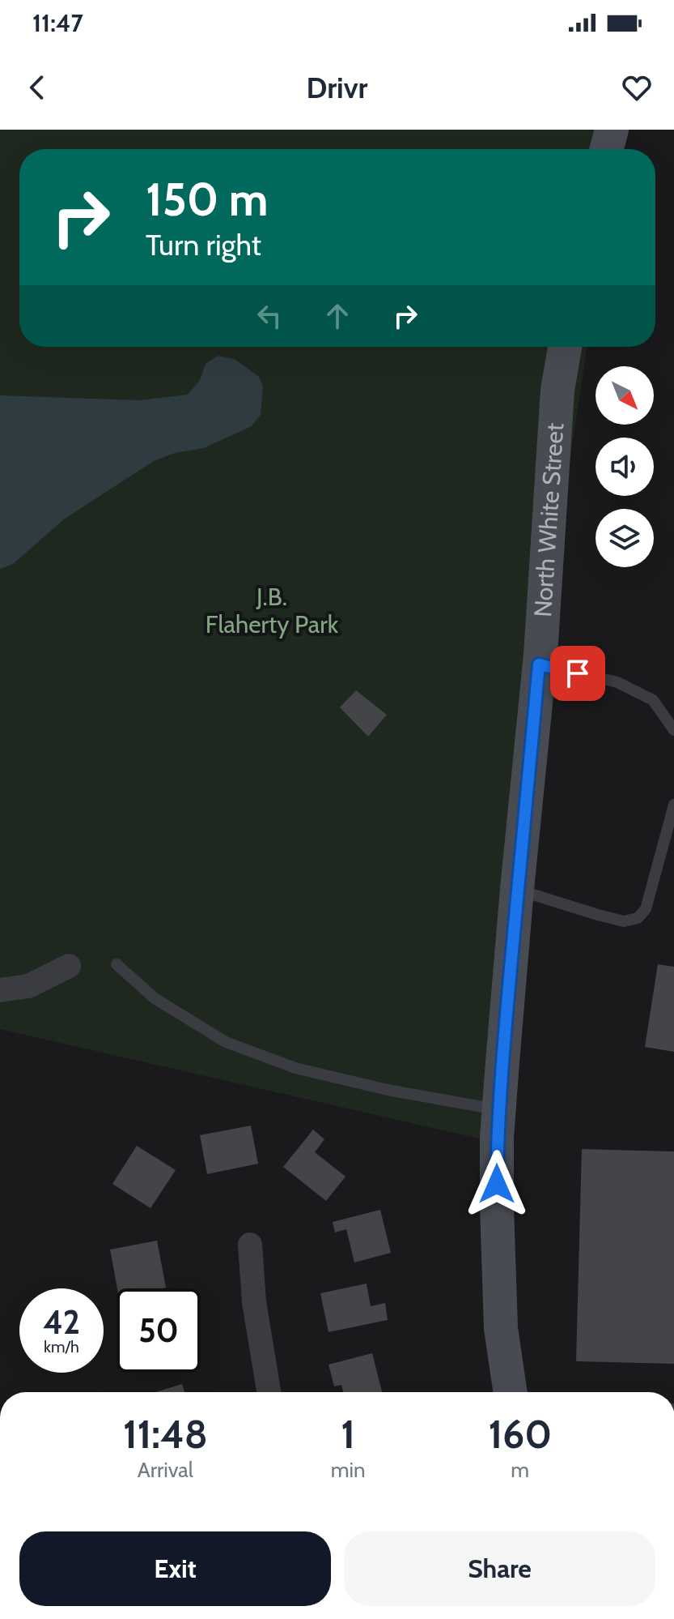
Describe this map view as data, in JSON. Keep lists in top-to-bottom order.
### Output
{
  "streets": {
    "main road": ["North White Street"]
  },
  "parks": ["J.B. Flaherty Park"],
  "north": "bottom right",
  "page": {
    "status": "11:47",
    "header": "Drivr",
    "turn": ["150 m", "Turn right"],
    "speed": "42 km/h",
    "limit": "50",
    "eta": [
      "11:48",
      "Arrival",
      "1",
      "min",
      "160",
      "m"
    ],
    "buttons": ["Exit", "Share"]
  }
}
